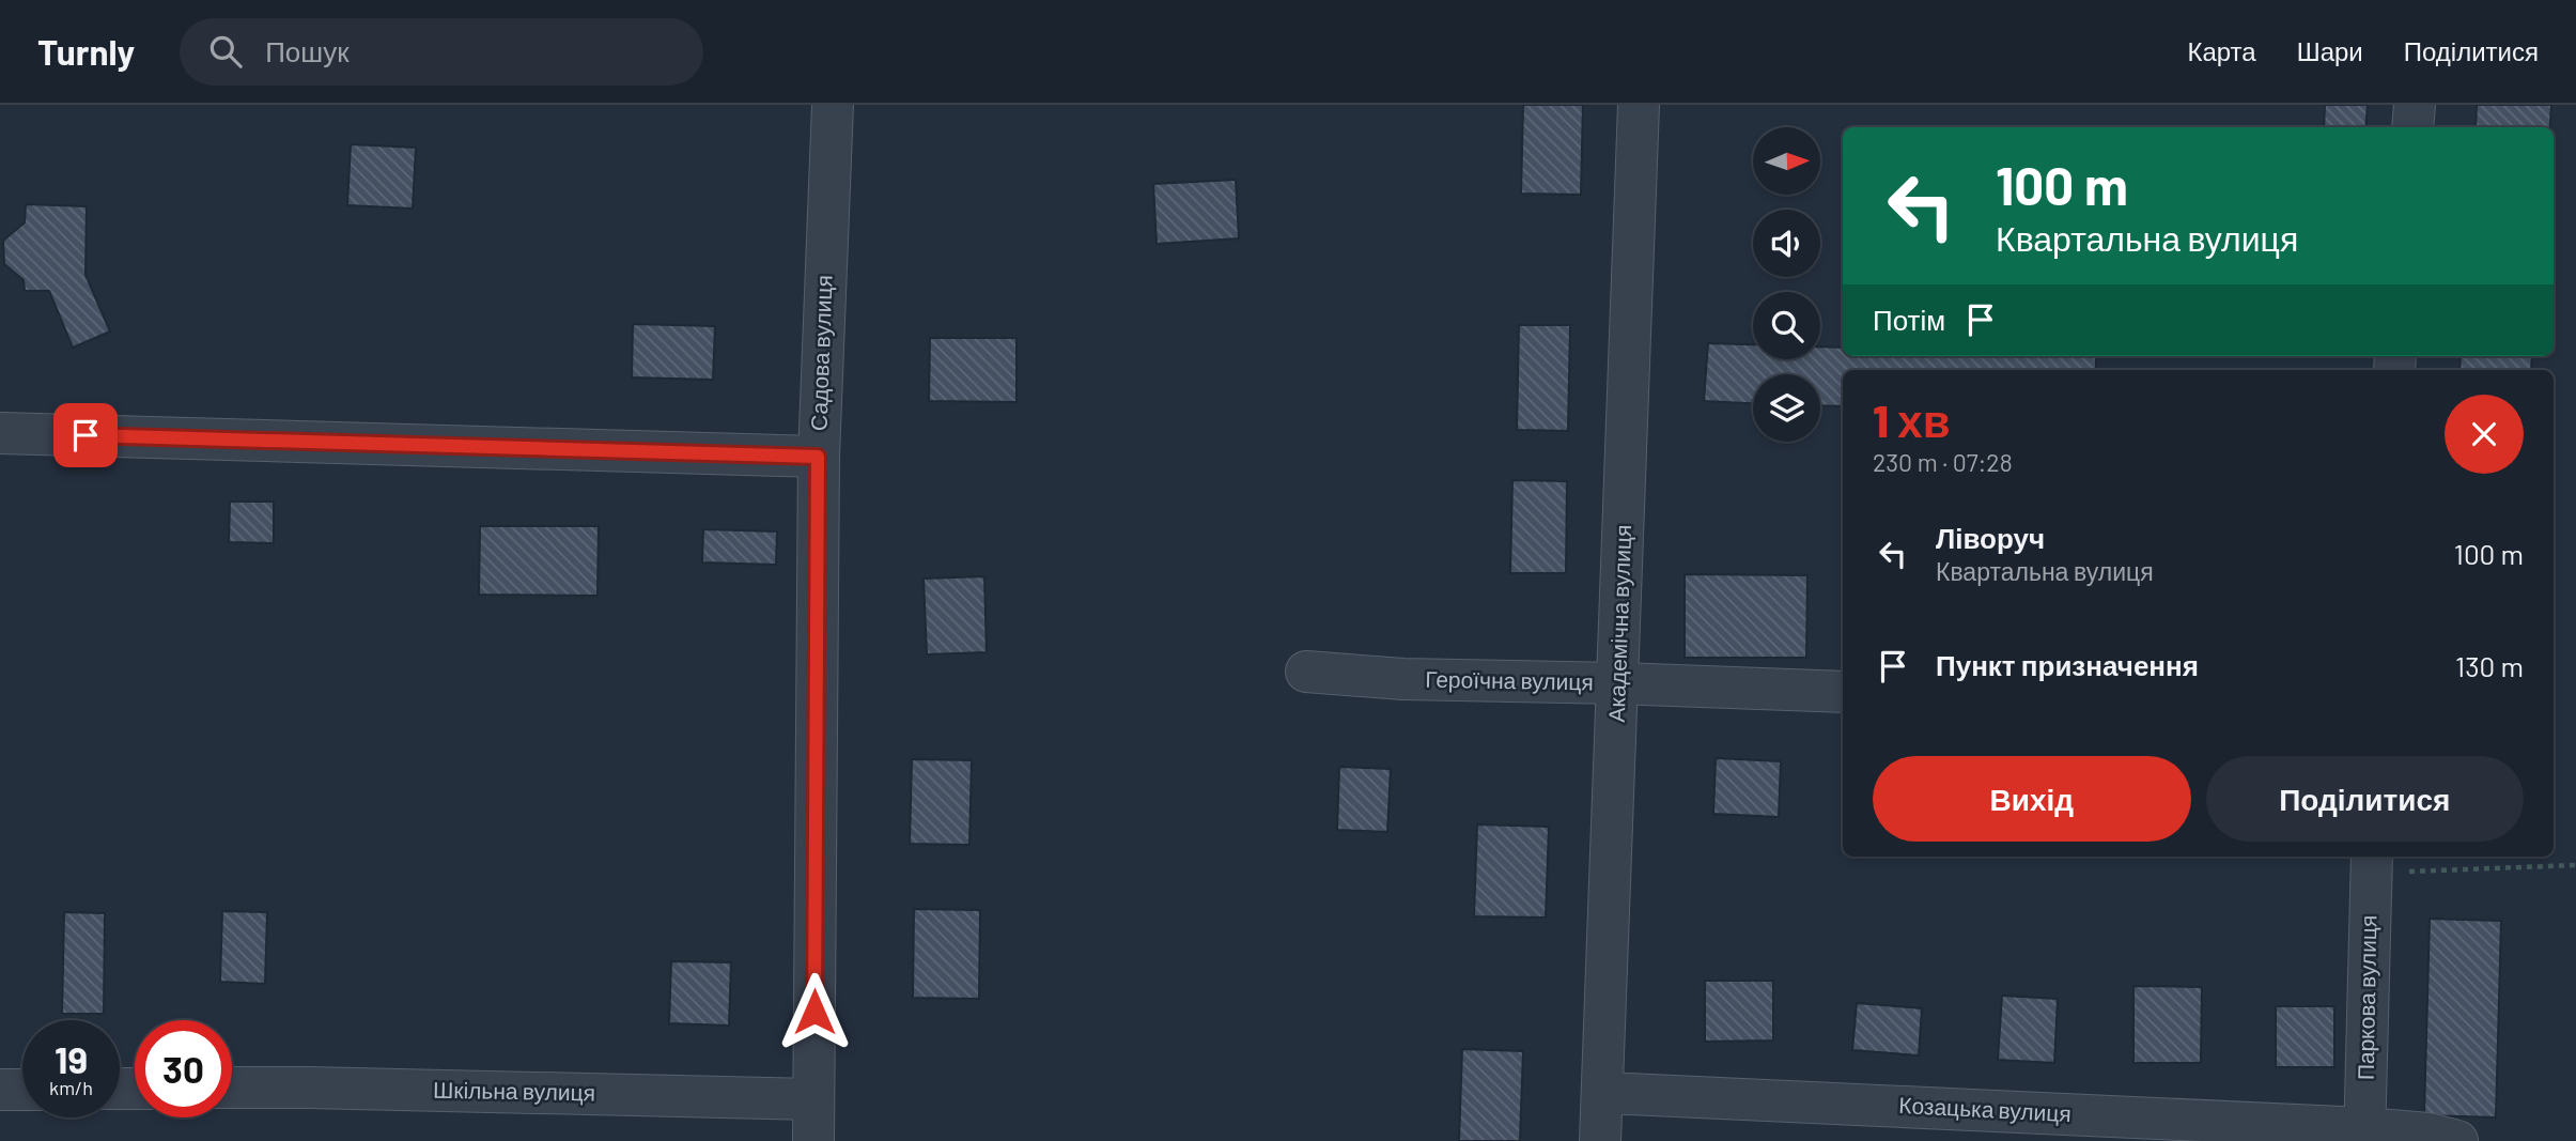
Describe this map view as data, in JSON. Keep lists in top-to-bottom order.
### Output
{
  "streets": {
    "street": [
      "Садова вулиця",
      "Академічна вулиця",
      "Героїчна вулиця",
      "Паркова вулиця",
      "Шкільна вулиця",
      "Козацька вулиця"
    ]
  },
  "crossings": [
    ["Садова вулиця", "Шкільна вулиця"],
    ["Академічна вулиця", "Героїчна вулиця"],
    ["Академічна вулиця", "Козацька вулиця"],
    ["Паркова вулиця", "Козацька вулиця"]
  ],
  "north": "right",
  "page": {
    "header": "Turnly",
    "search": "Пошук",
    "nav": ["Карта", "Шари", "Поділитися"],
    "turn": ["100 m", "Квартальна вулиця"],
    "then": "Потім",
    "heading": ["1 хв", "230 m · 07:28"],
    "list": [
      {
        "name": "Ліворуч",
        "note": "Квартальна вулиця",
        "value": "100 m"
      },
      {
        "name": "Пункт призначення",
        "value": "130 m"
      }
    ],
    "buttons": ["Вихід", "Поділитися"],
    "speed": "19 km/h",
    "limit": "30"
  }
}
